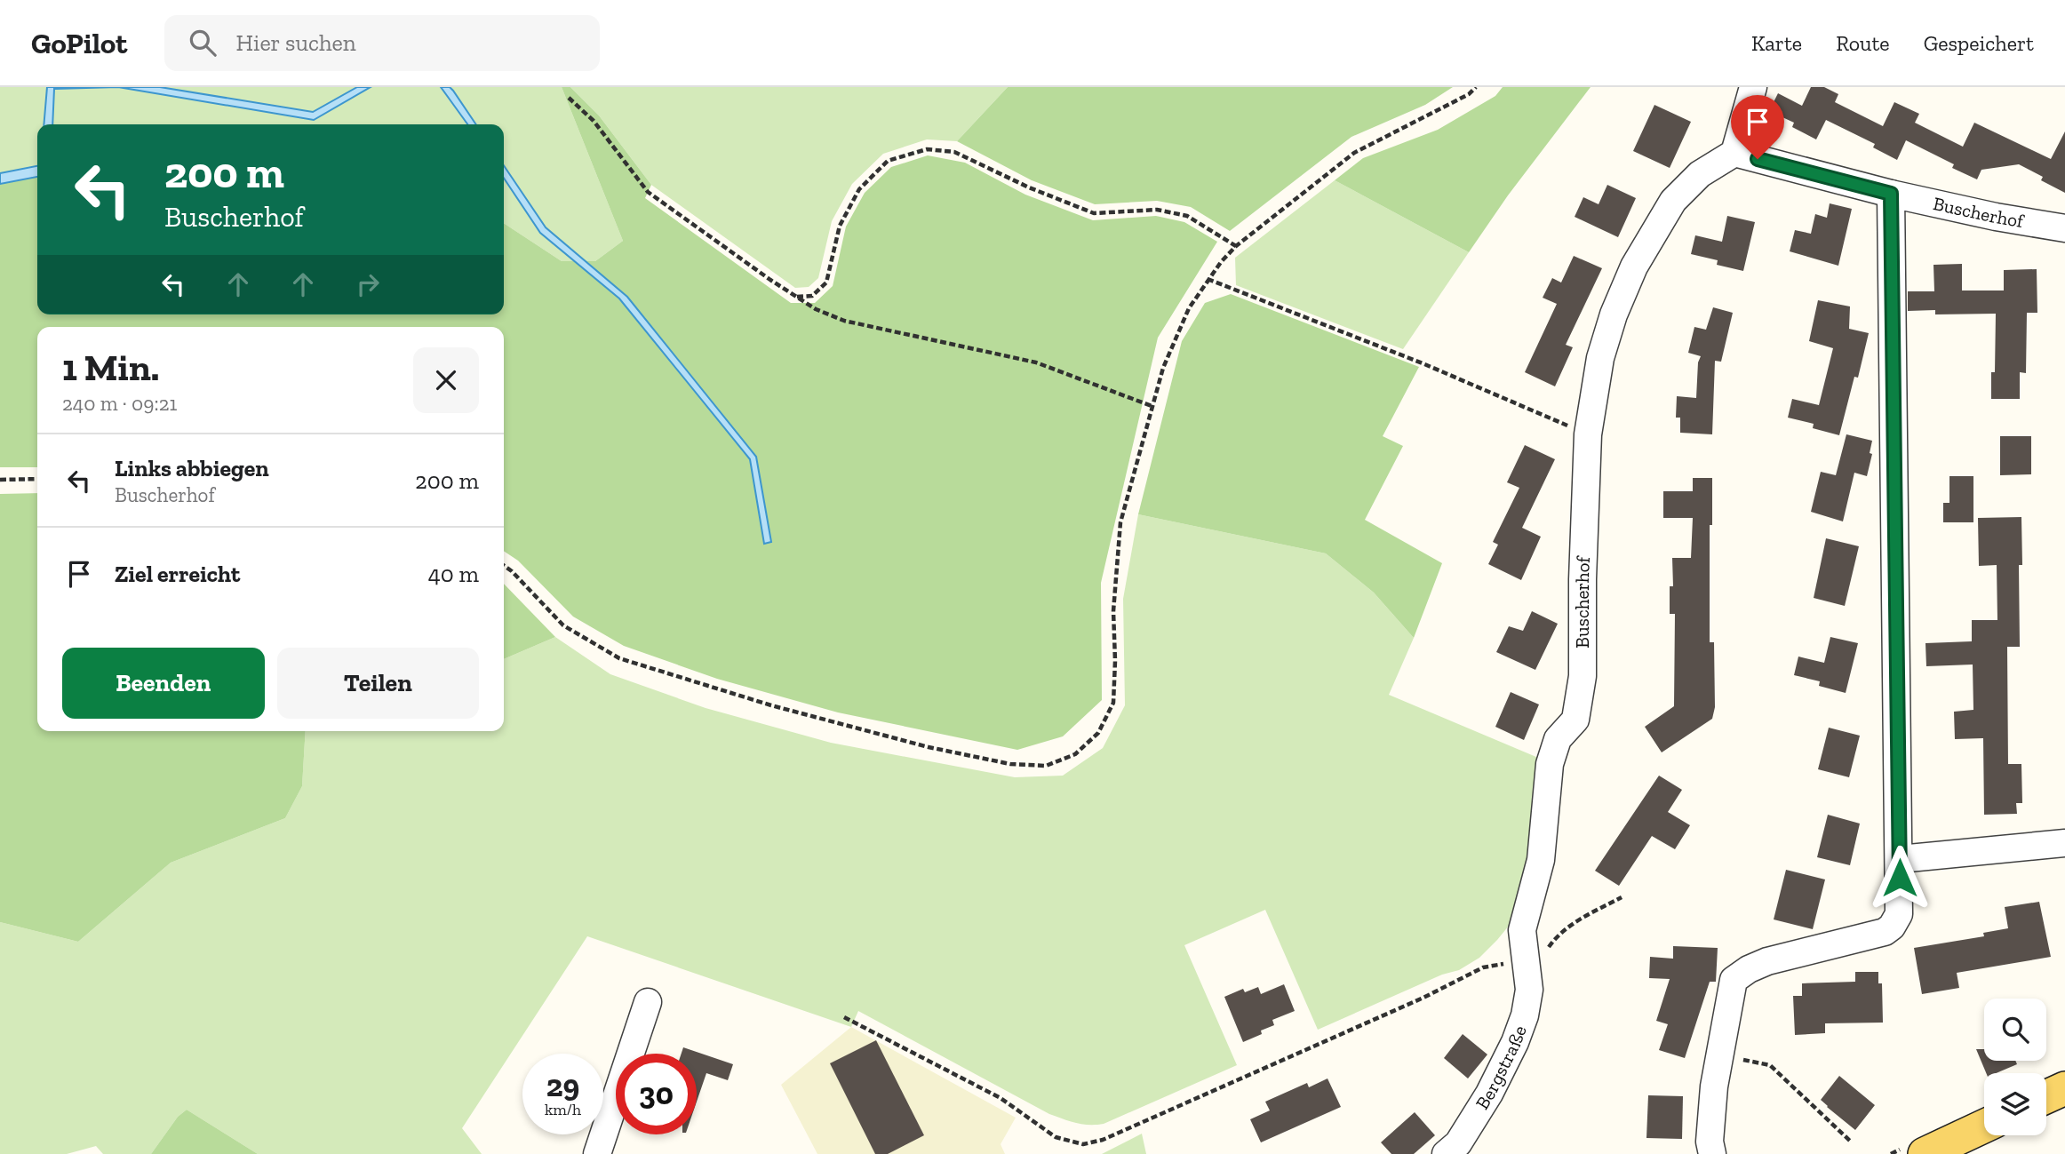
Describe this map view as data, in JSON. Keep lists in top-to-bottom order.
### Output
{
  "streets": {
    "street": ["Buscherhof", "Bergstraße"]
  },
  "crossings": [
    ["Buscherhof", "Bergstraße"]
  ],
  "page": {
    "header": "GoPilot",
    "search": "Hier suchen",
    "nav": ["Karte", "Route", "Gespeichert"],
    "turn": ["200 m", "Buscherhof"],
    "heading": ["1 Min.", "240 m · 09:21"],
    "list": [
      {
        "name": "Links abbiegen",
        "note": "Buscherhof",
        "value": "200 m"
      },
      {
        "name": "Ziel erreicht",
        "value": "40 m"
      }
    ],
    "buttons": ["Beenden", "Teilen"],
    "speed": "29 km/h",
    "limit": "30"
  }
}
